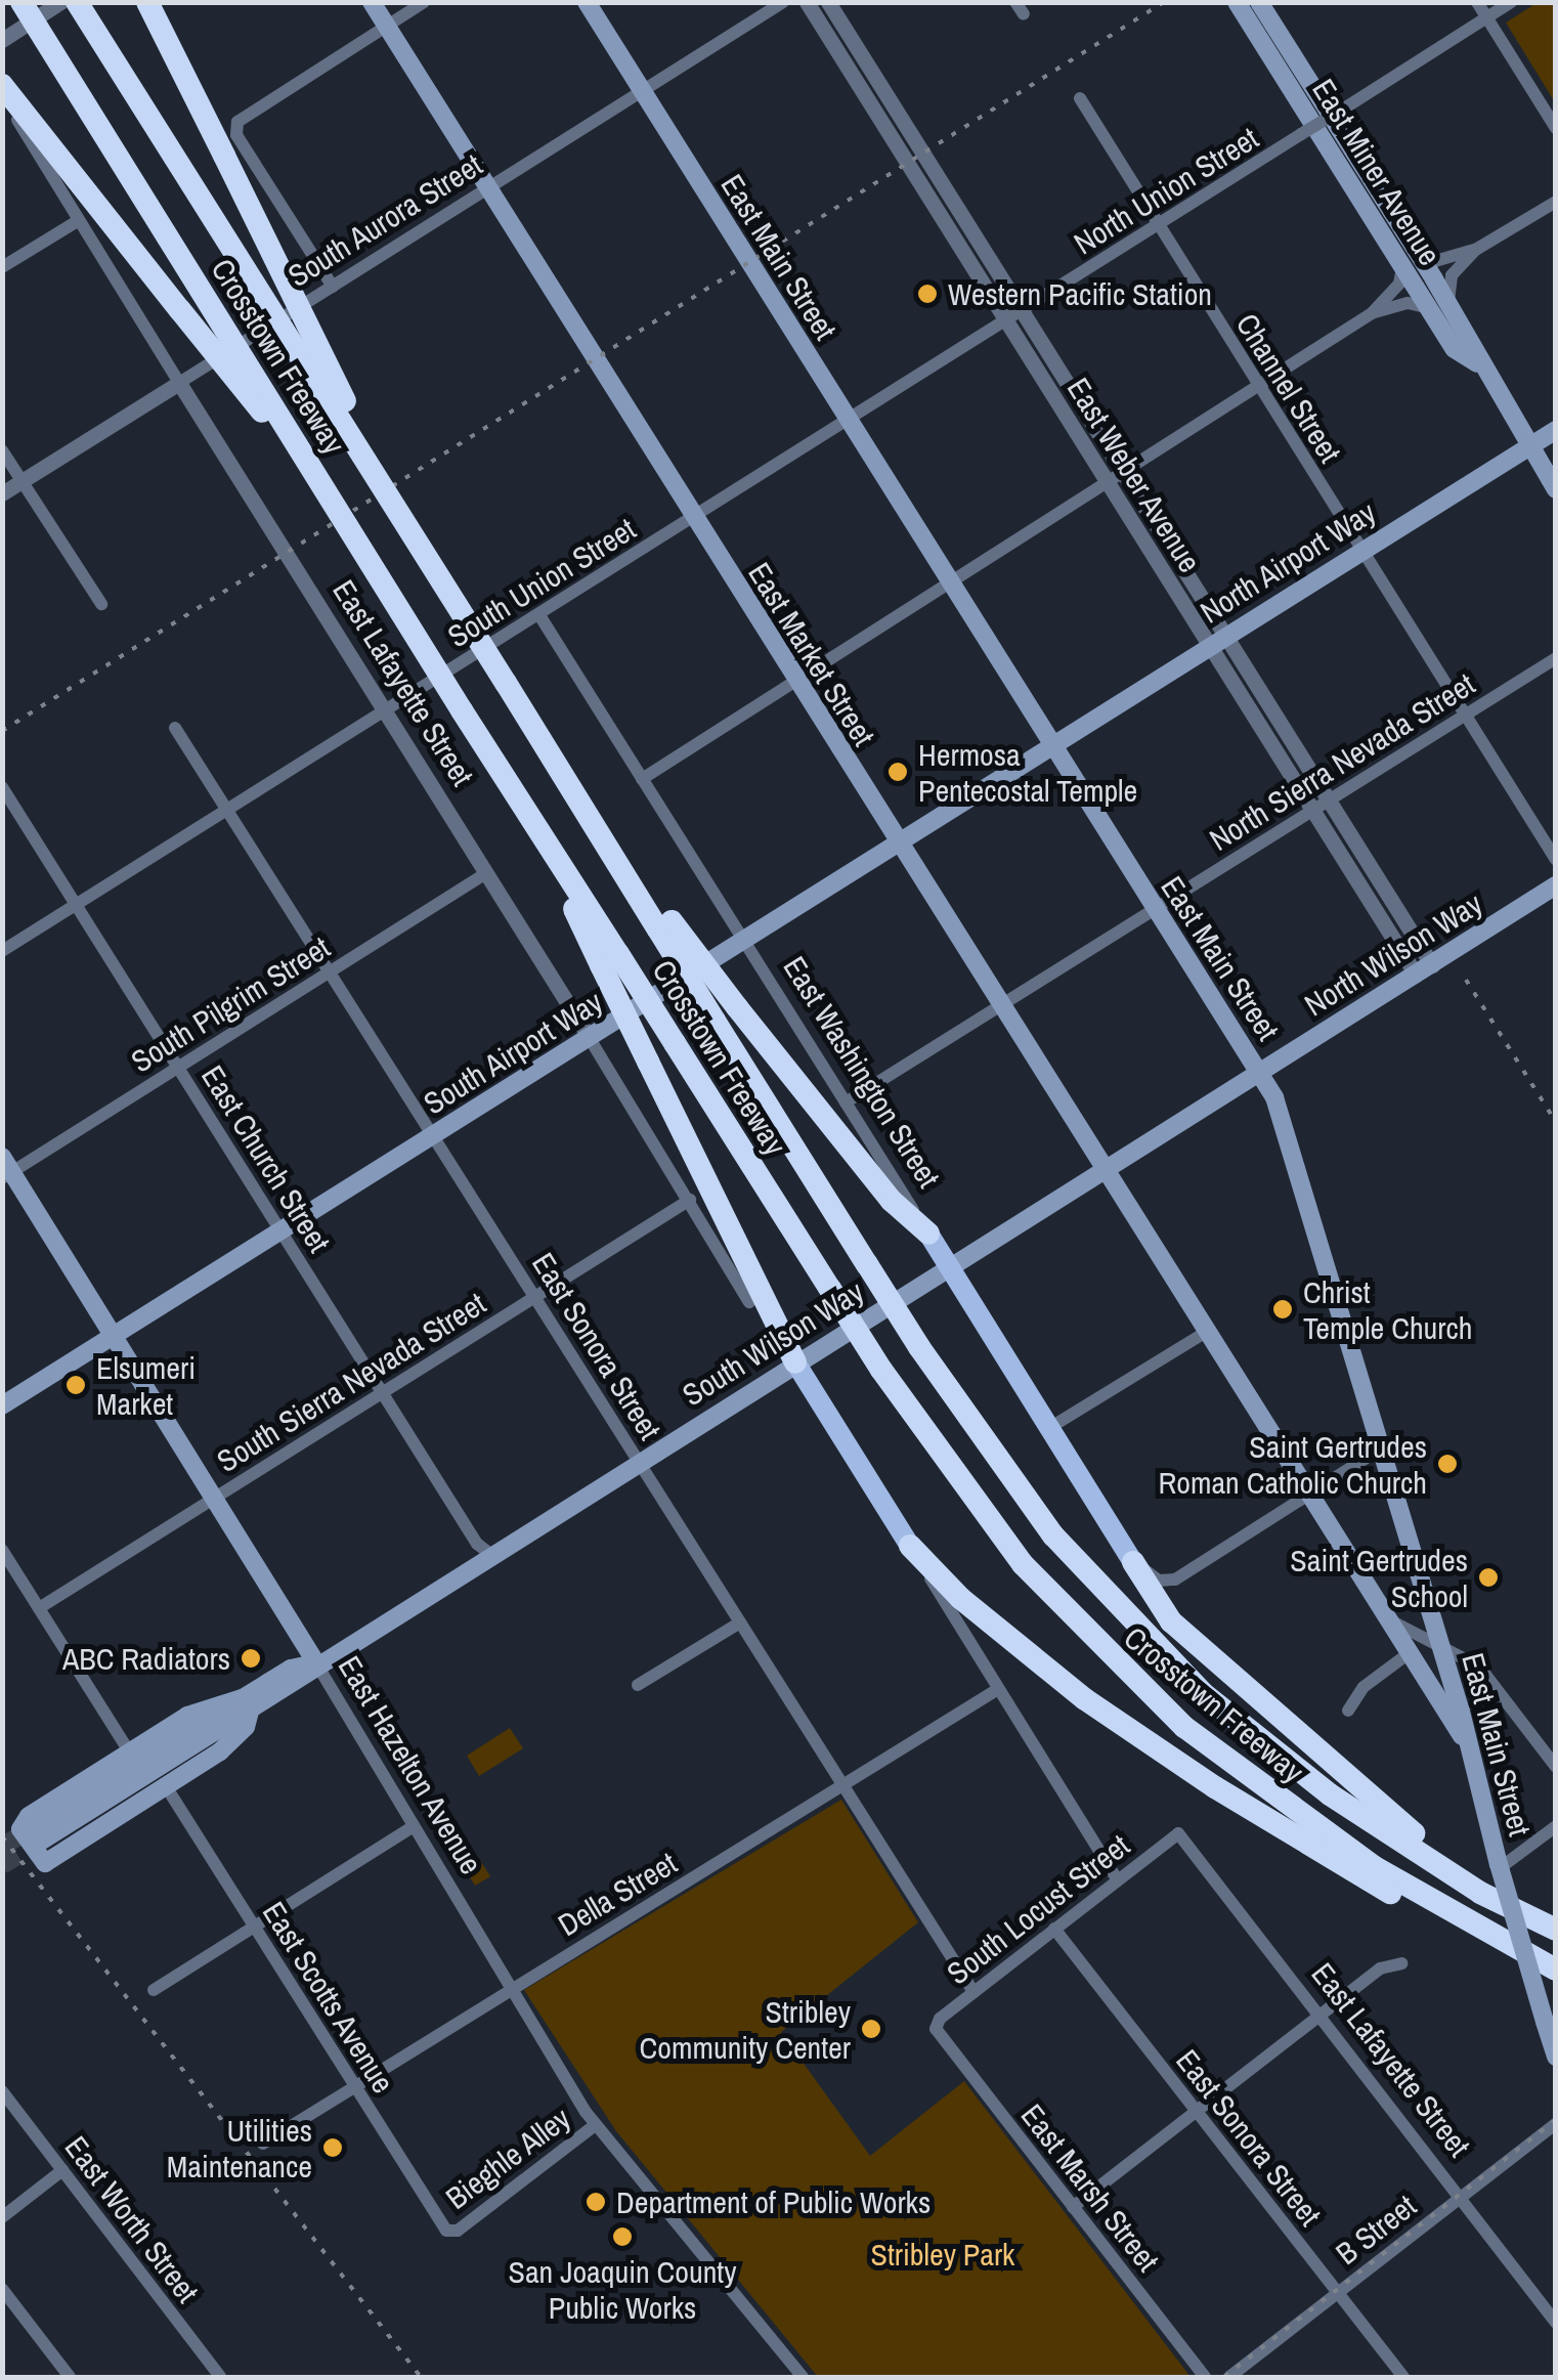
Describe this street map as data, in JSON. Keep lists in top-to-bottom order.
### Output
{
  "streets": {
    "highway": ["Crosstown Freeway"],
    "main road": [
      "East Miner Avenue",
      "East Main Street",
      "North Airport Way",
      "East Market Street",
      "North Wilson Way",
      "South Airport Way",
      "East Washington Street",
      "South Wilson Way",
      "East Hazelton Avenue"
    ],
    "street": [
      "North Union Street",
      "South Aurora Street",
      "Channel Street",
      "East Weber Avenue",
      "South Union Street",
      "East Lafayette Street",
      "North Sierra Nevada Street",
      "South Pilgrim Street",
      "East Church Street",
      "East Sonora Street",
      "South Sierra Nevada Street",
      "Della Street",
      "South Locust Street",
      "East Scotts Avenue",
      "Bieghle Alley",
      "East Marsh Street",
      "East Worth Street",
      "B Street"
    ]
  },
  "crossings": [
    ["East Miner Avenue", "North Airport Way"],
    ["North Union Street", "East Main Street"],
    ["North Union Street", "Channel Street"],
    ["North Union Street", "East Weber Avenue"],
    ["North Union Street", "South Union Street"],
    ["South Aurora Street", "East Main Street"],
    ["South Aurora Street", "East Market Street"],
    ["South Aurora Street", "East Lafayette Street"],
    ["East Main Street", "North Airport Way"],
    ["East Main Street", "South Union Street"],
    ["East Main Street", "East Market Street"],
    ["East Main Street", "North Sierra Nevada Street"],
    ["East Main Street", "North Wilson Way"],
    ["East Main Street", "South Airport Way"],
    ["East Main Street", "South Wilson Way"],
    ["Channel Street", "North Airport Way"],
    ["Channel Street", "North Sierra Nevada Street"],
    ["East Weber Avenue", "North Airport Way"],
    ["East Weber Avenue", "North Sierra Nevada Street"],
    ["East Weber Avenue", "North Wilson Way"],
    ["North Airport Way", "South Airport Way"],
    ["South Union Street", "East Market Street"],
    ["South Union Street", "East Lafayette Street"],
    ["South Union Street", "East Washington Street"],
    ["South Union Street", "East Church Street"],
    ["South Union Street", "East Sonora Street"],
    ["East Market Street", "South Airport Way"],
    ["East Market Street", "South Wilson Way"],
    ["East Lafayette Street", "South Pilgrim Street"],
    ["East Lafayette Street", "South Airport Way"],
    ["East Lafayette Street", "South Sierra Nevada Street"],
    ["East Lafayette Street", "South Locust Street"],
    ["East Lafayette Street", "B Street"],
    ["North Wilson Way", "South Wilson Way"],
    ["South Pilgrim Street", "East Church Street"],
    ["South Pilgrim Street", "East Sonora Street"],
    ["South Pilgrim Street", "East Hazelton Avenue"],
    ["South Airport Way", "East Washington Street"],
    ["South Airport Way", "East Church Street"],
    ["South Airport Way", "East Sonora Street"],
    ["South Airport Way", "East Hazelton Avenue"],
    ["East Washington Street", "South Wilson Way"],
    ["East Church Street", "South Wilson Way"],
    ["East Church Street", "South Sierra Nevada Street"],
    ["South Wilson Way", "East Sonora Street"],
    ["South Wilson Way", "East Hazelton Avenue"],
    ["East Sonora Street", "South Sierra Nevada Street"],
    ["East Sonora Street", "Della Street"],
    ["East Sonora Street", "South Locust Street"],
    ["East Sonora Street", "B Street"],
    ["South Sierra Nevada Street", "East Hazelton Avenue"],
    ["East Hazelton Avenue", "Della Street"],
    ["East Hazelton Avenue", "Bieghle Alley"],
    ["Della Street", "East Scotts Avenue"],
    ["South Locust Street", "East Marsh Street"],
    ["East Scotts Avenue", "Bieghle Alley"]
  ],
  "parks": ["Stribley Park"],
  "places": [
    "Western Pacific Station",
    "Hermosa Pentecostal Temple",
    "Christ Temple Church",
    "Elsumeri Market",
    "Saint Gertrudes Roman Catholic Church",
    "Saint Gertrudes School",
    "ABC Radiators",
    "Stribley Community Center",
    "Utilities Maintenance",
    "Department of Public Works",
    "San Joaquin County Public Works"
  ]
}
